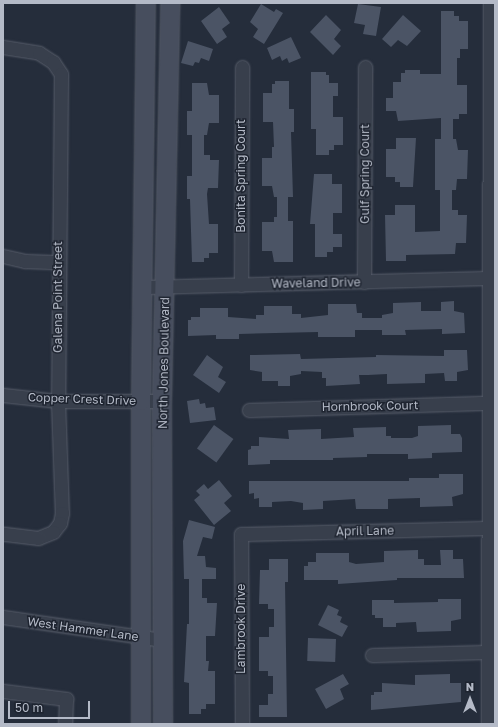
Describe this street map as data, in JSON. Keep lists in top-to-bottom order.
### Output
{
  "streets": {
    "main road": ["North Jones Boulevard"],
    "street": [
      "Gulf Spring Court",
      "Bonita Spring Court",
      "Waveland Drive",
      "Galena Point Street",
      "Copper Crest Drive",
      "Hornbrook Court",
      "April Lane",
      "West Hammer Lane",
      "Lambrook Drive"
    ]
  },
  "crossings": [
    ["Gulf Spring Court", "Waveland Drive"],
    ["Bonita Spring Court", "Waveland Drive"],
    ["Waveland Drive", "North Jones Boulevard"],
    ["Galena Point Street", "Copper Crest Drive"],
    ["North Jones Boulevard", "Copper Crest Drive"],
    ["North Jones Boulevard", "West Hammer Lane"],
    ["April Lane", "Lambrook Drive"]
  ],
  "scale_bar": "50 m",
  "north": "top"
}
